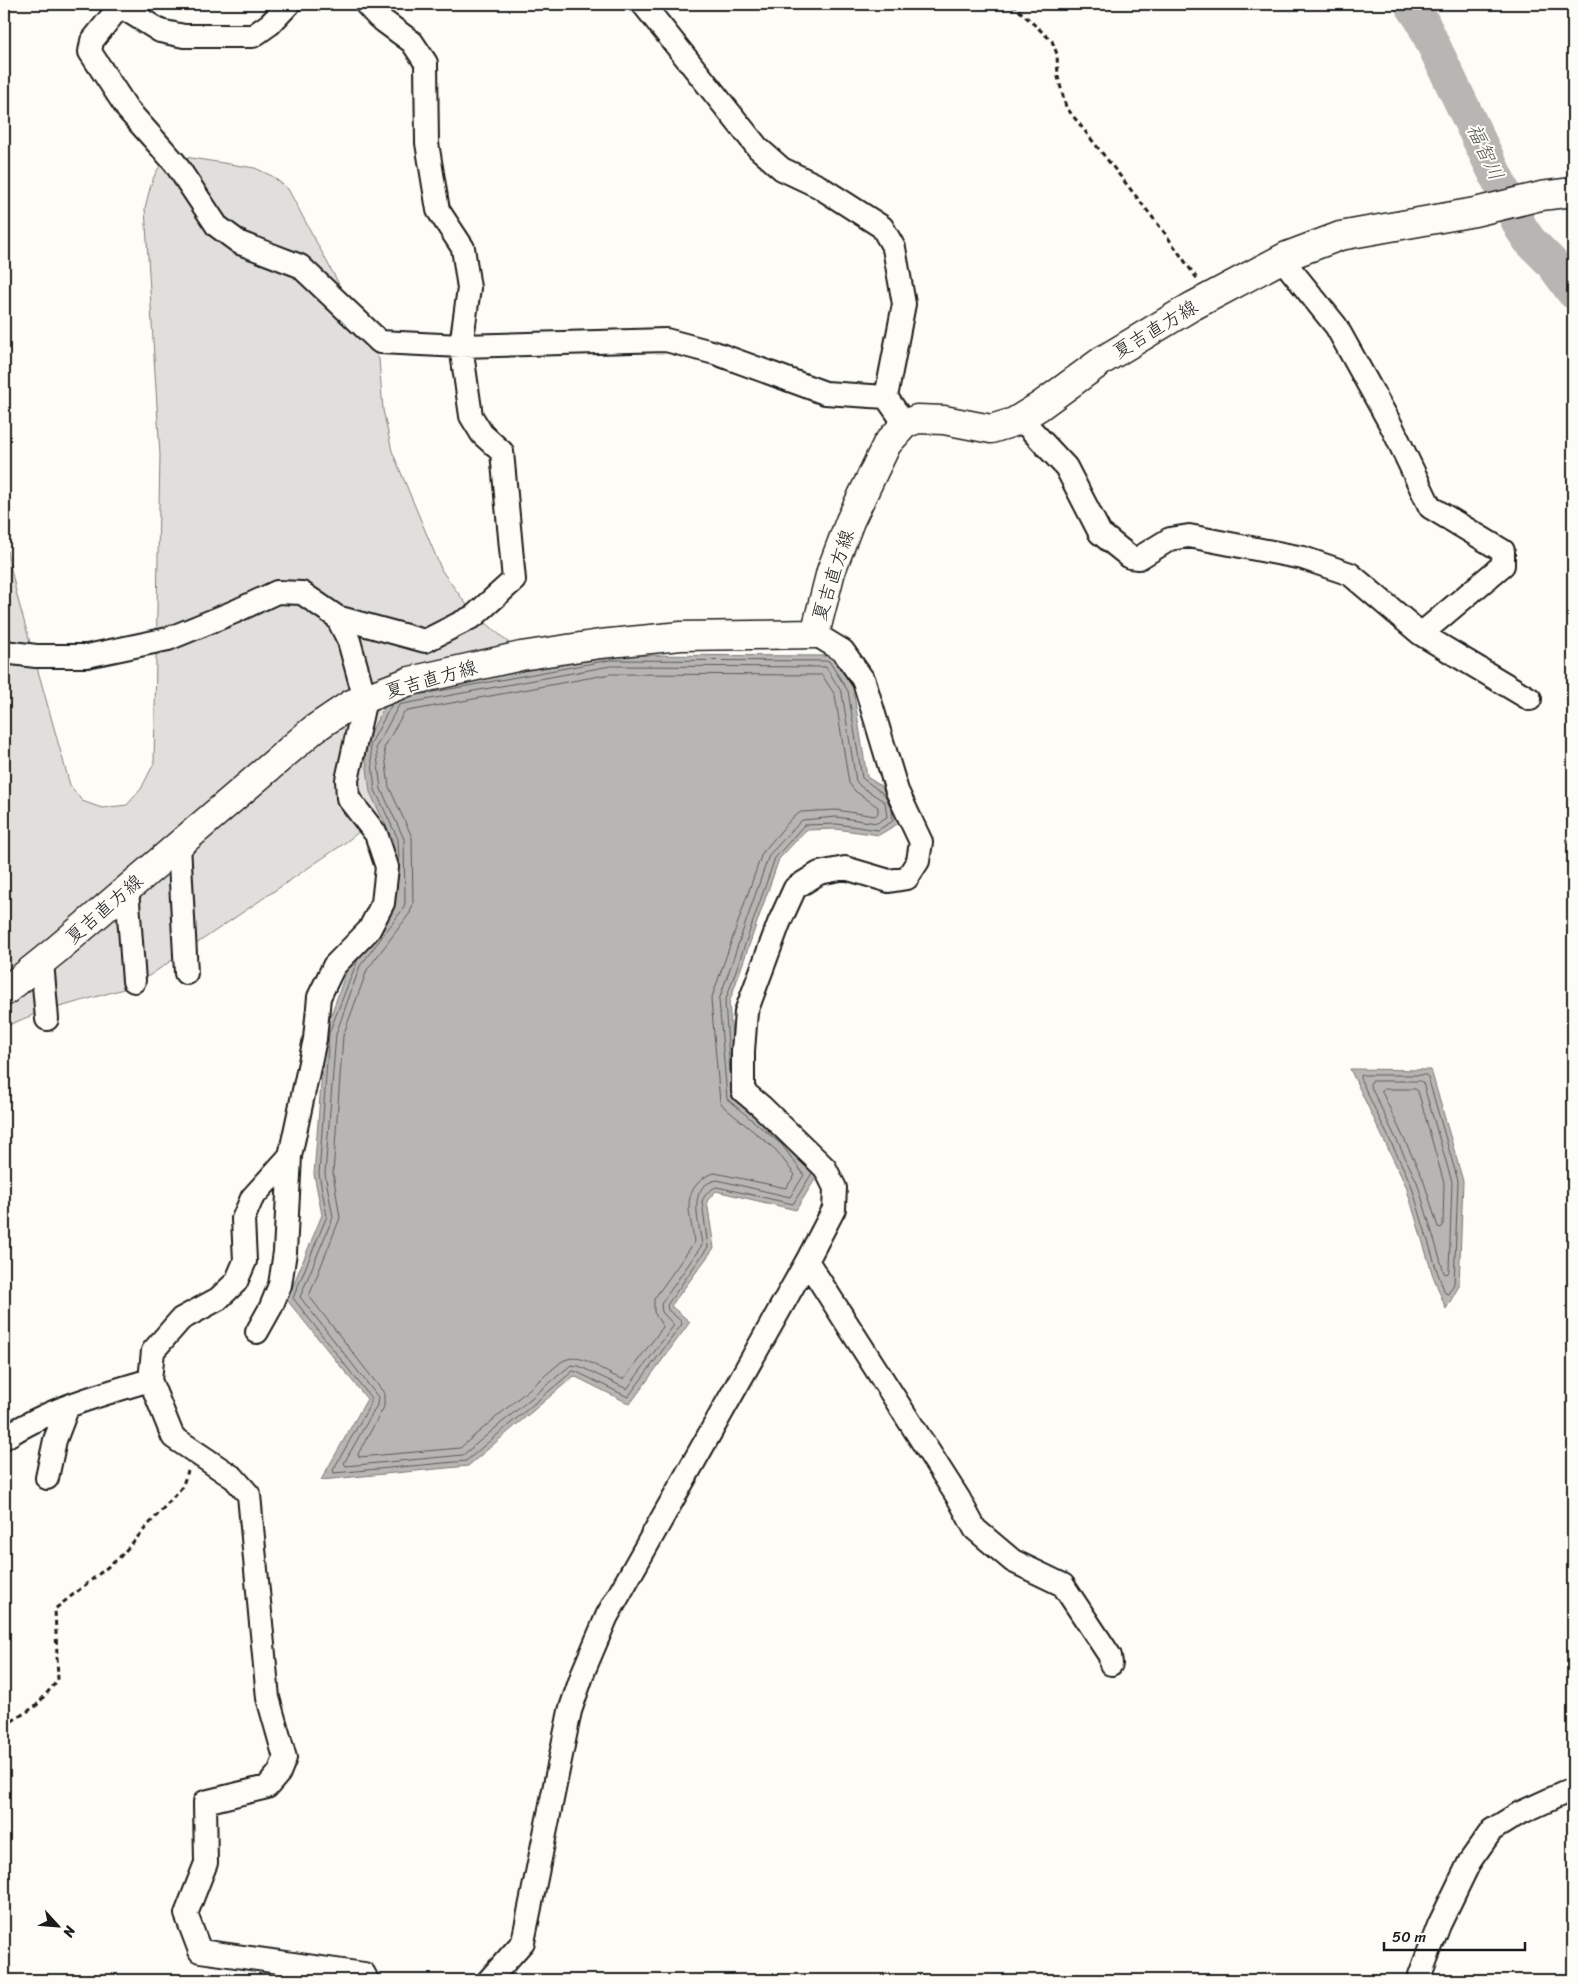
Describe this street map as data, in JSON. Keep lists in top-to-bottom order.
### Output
{
  "streets": {
    "main road": ["夏吉直方線"]
  },
  "water": ["福智川"],
  "scale_bar": "50 m",
  "north": "bottom right"
}
